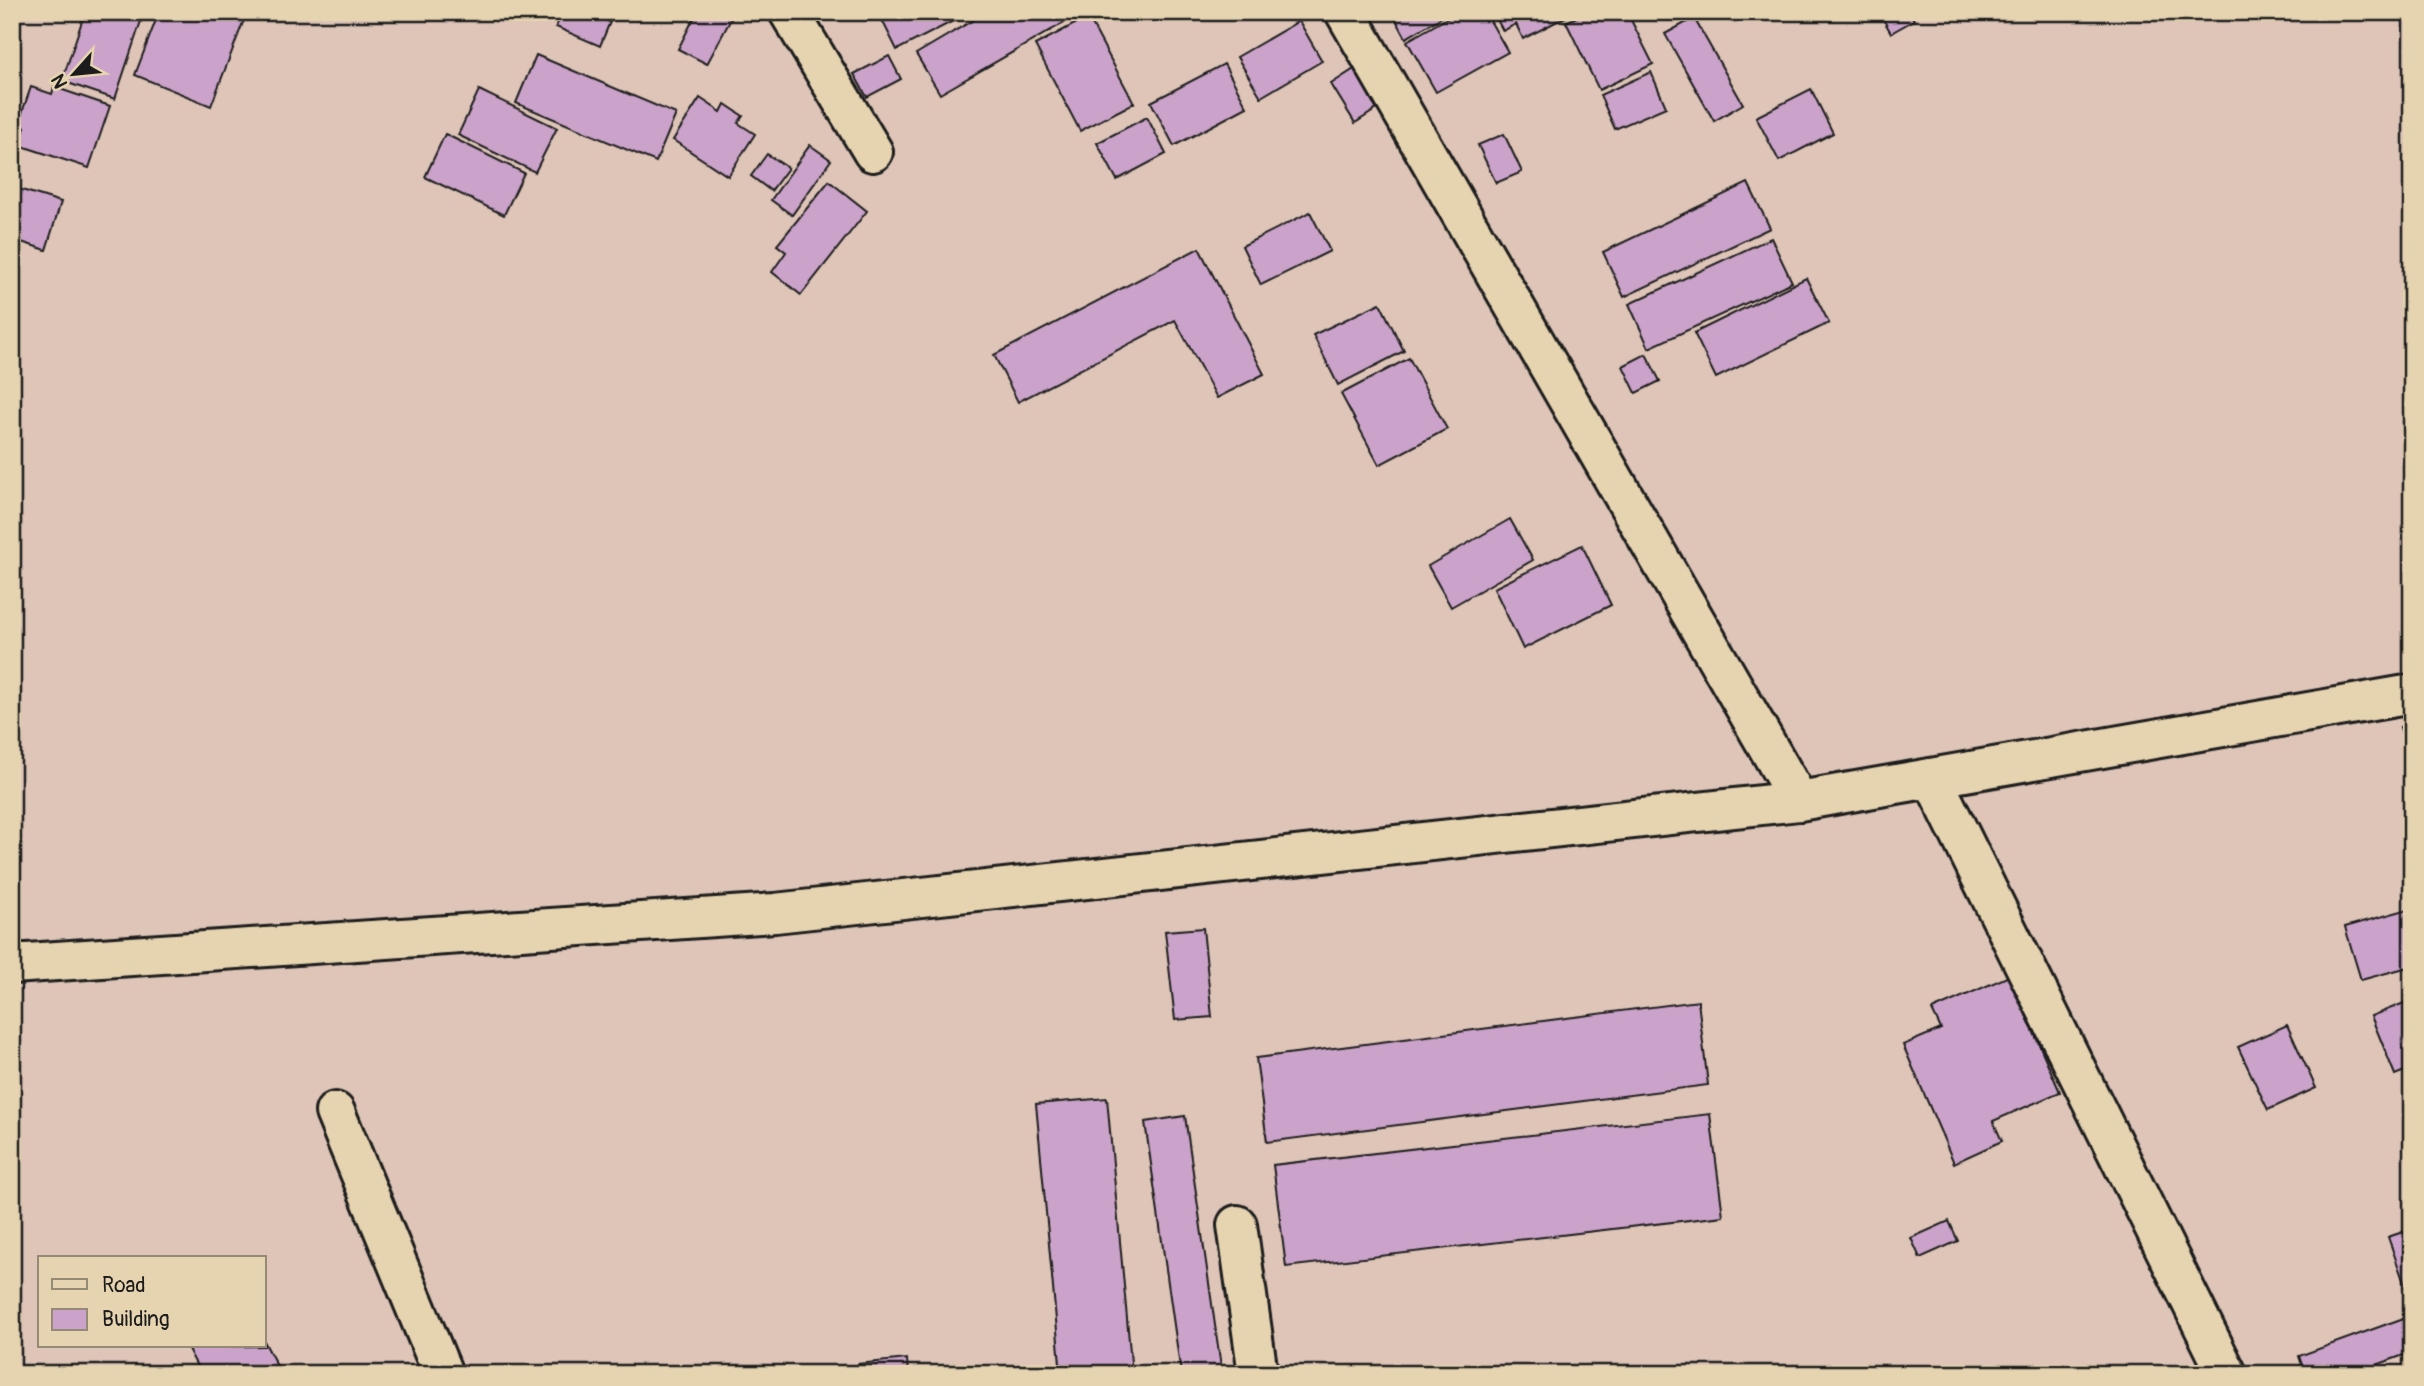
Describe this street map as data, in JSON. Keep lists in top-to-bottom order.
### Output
{
  "legend": ["Road", "Building"],
  "north": "bottom left"
}
